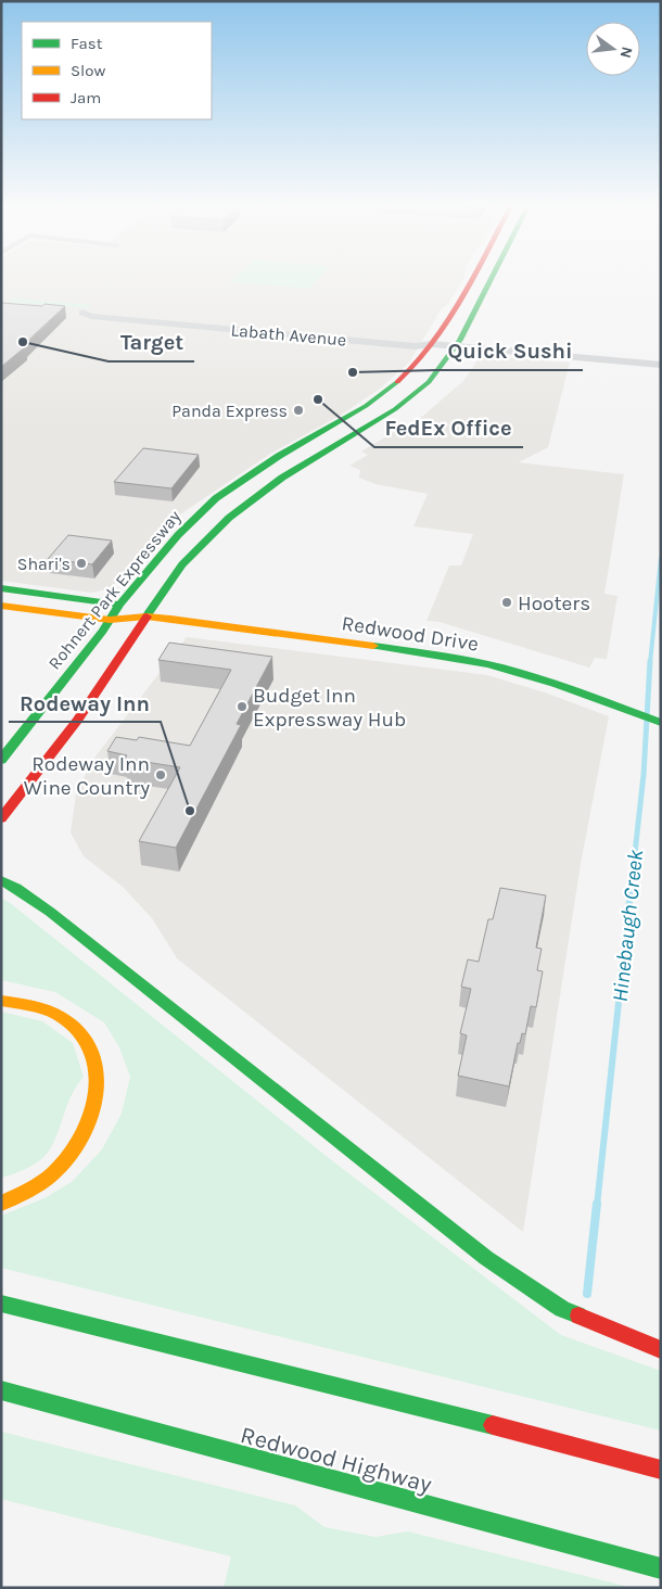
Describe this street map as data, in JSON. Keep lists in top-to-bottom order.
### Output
{
  "streets": {
    "main road": ["Rohnert Park Expressway", "Redwood Drive", "Redwood Highway"],
    "street": ["Labath Avenue"]
  },
  "crossings": [
    ["Labath Avenue", "Rohnert Park Expressway"],
    ["Rohnert Park Expressway", "Redwood Drive"]
  ],
  "water": ["Hinebaugh Creek"],
  "places": [
    "Target",
    "Quick Sushi",
    "FedEx Office",
    "Panda Express",
    "Shari's",
    "Hooters",
    "Budget Inn Expressway Hub",
    "Rodeway Inn Wine Country",
    "Rodeway Inn"
  ],
  "legend": ["Fast", "Slow", "Jam"],
  "north": "right"
}
